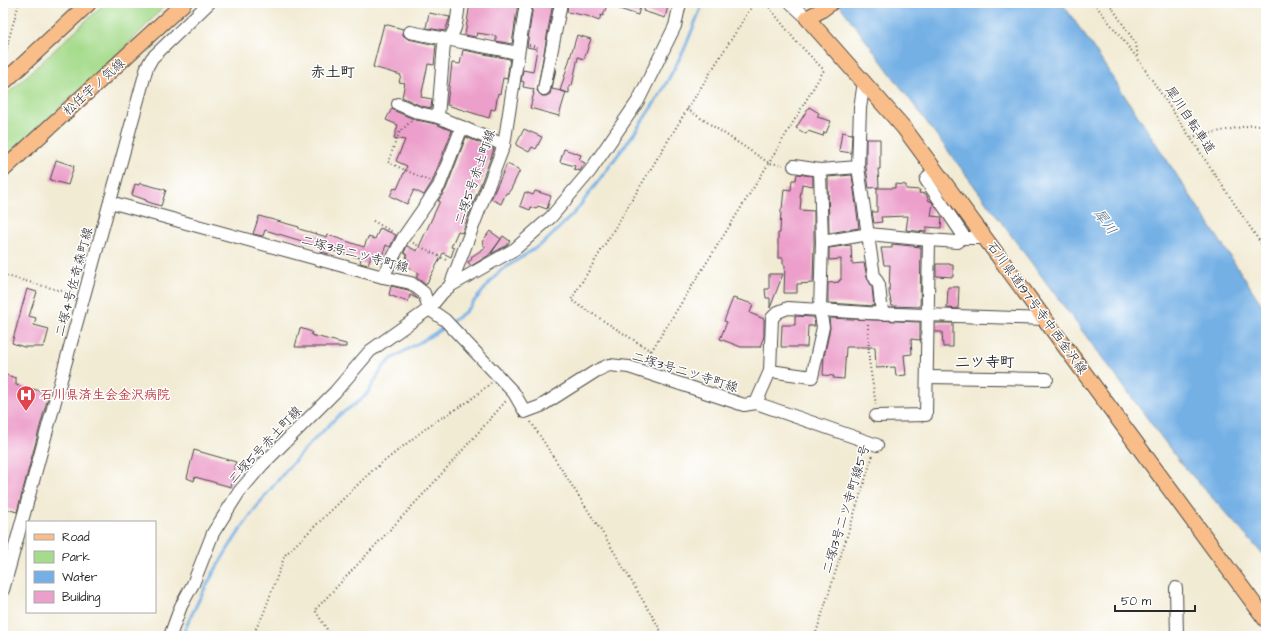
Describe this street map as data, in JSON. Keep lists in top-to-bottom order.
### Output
{
  "streets": {
    "main road": ["松任宇ノ気線", "石川県道197号寺中西金沢線"],
    "street": ["二塚5号赤土町線", "二塚3号二ツ寺町線", "二塚4号佐奇森町線"],
    "path": ["犀川自転車道", "二塚13号二ツ寺町線5号"]
  },
  "crossings": [
    ["二塚5号赤土町線", "二塚3号二ツ寺町線"],
    ["二塚3号二ツ寺町線", "二塚4号佐奇森町線"],
    ["二塚3号二ツ寺町線", "二塚13号二ツ寺町線5号"]
  ],
  "districts": ["赤土町", "二ツ寺町"],
  "water": ["犀川"],
  "places": {
    "hospital": ["石川県済生会金沢病院"]
  },
  "legend": [
    "Road",
    "Park",
    "Water",
    "Building"
  ],
  "scale_bar": "50 m"
}
